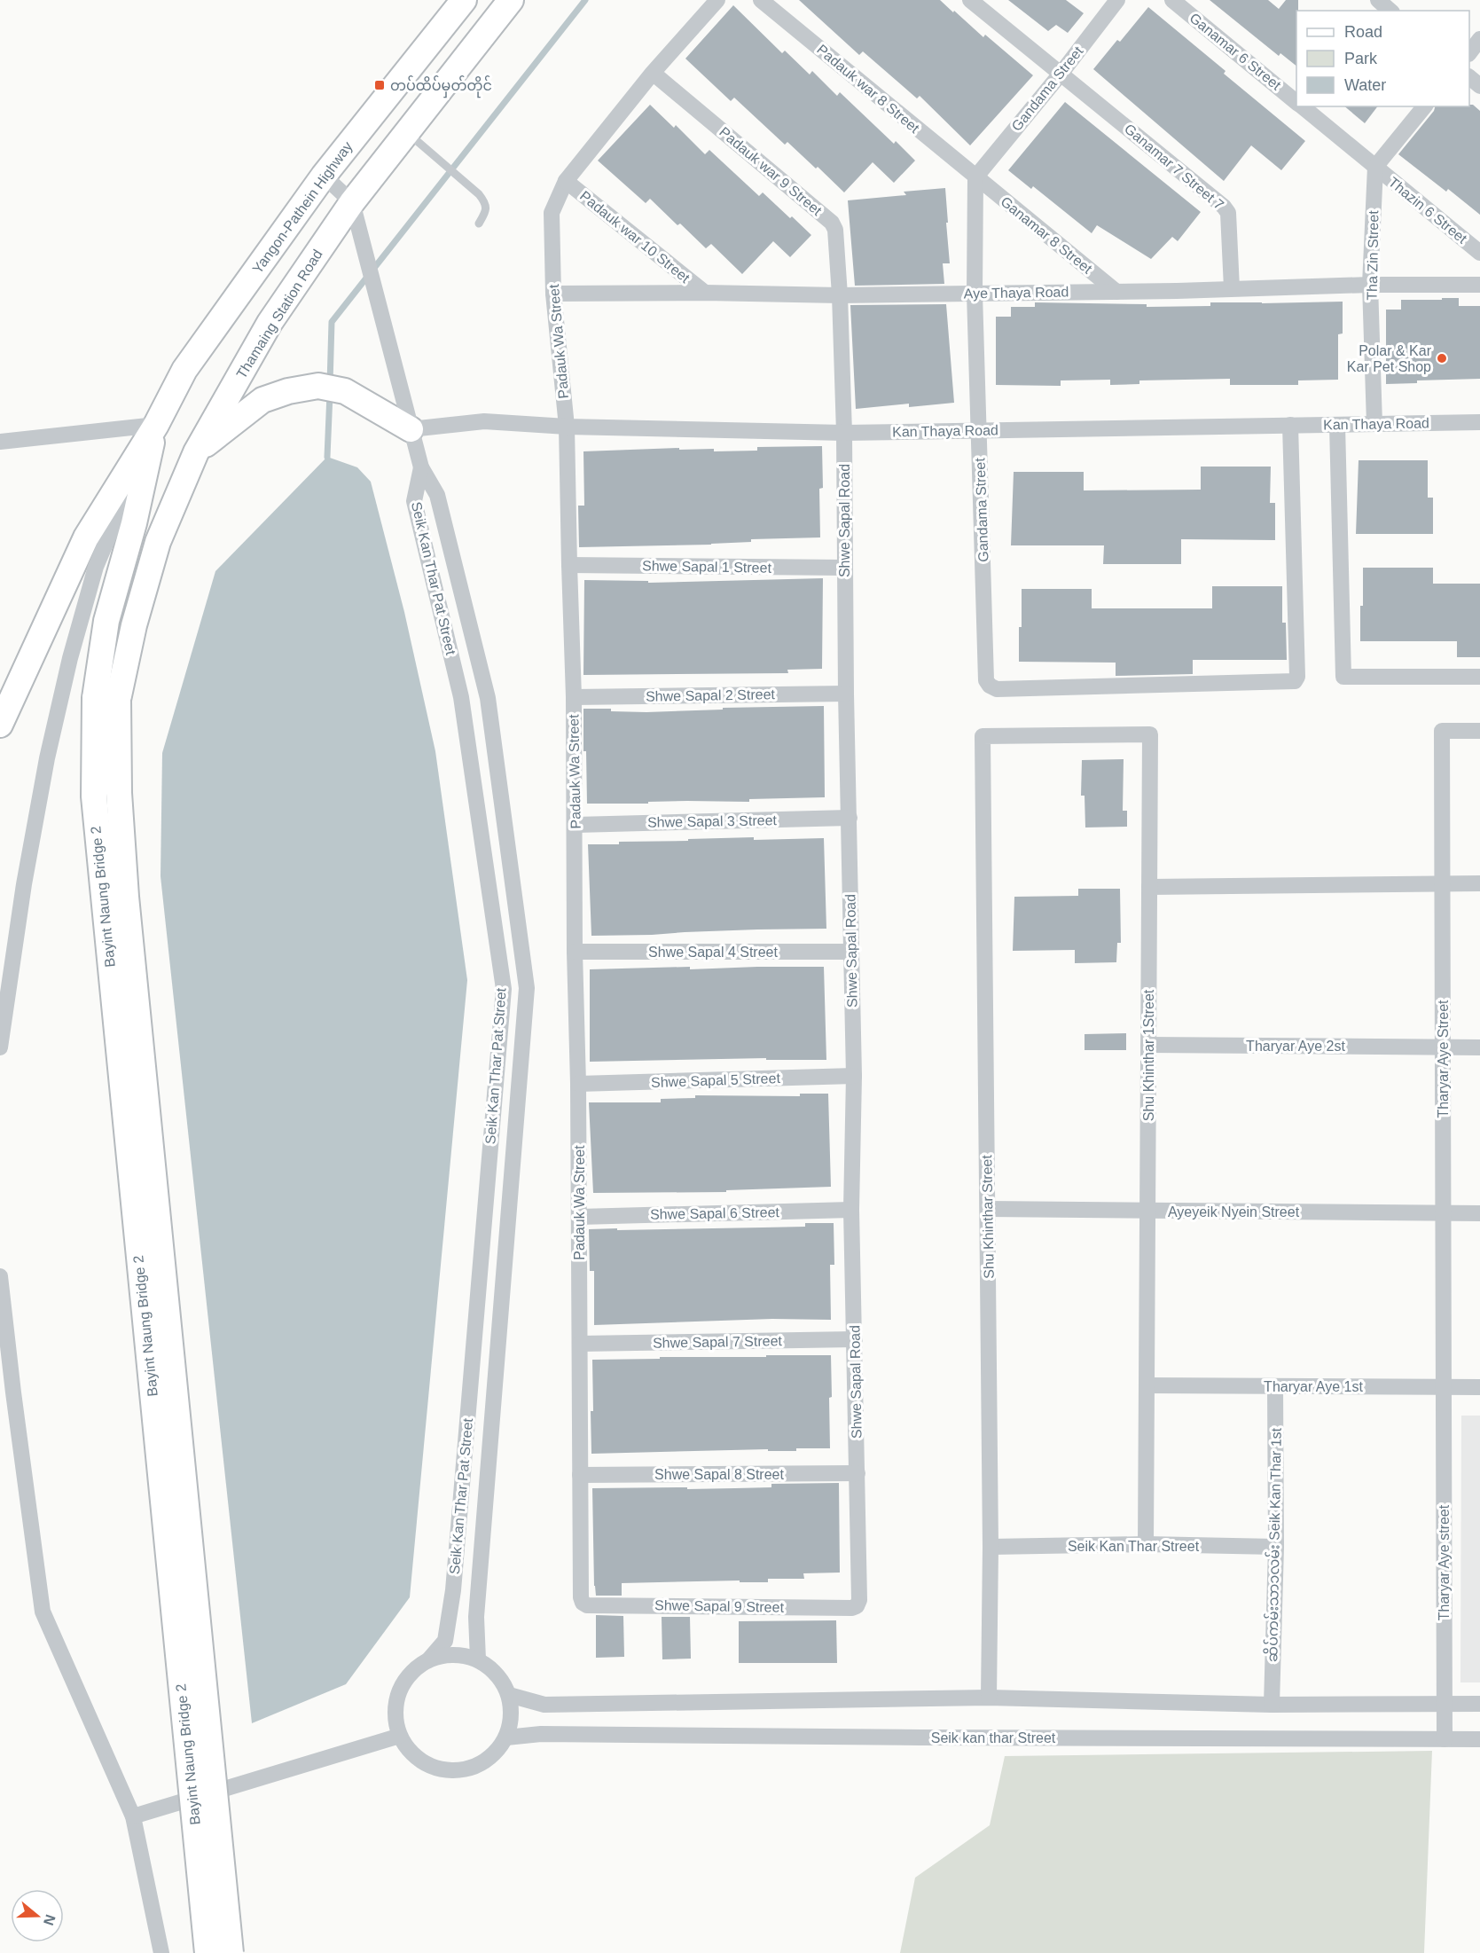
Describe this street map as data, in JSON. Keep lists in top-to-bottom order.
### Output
{
  "streets": {
    "main road": ["Yangon-Pathein Highway", "Thamaing Station Road", "Bayint Naung Bridge 2"],
    "street": [
      "Ganamar 6 Street",
      "Padauk war 8 Street",
      "Gandama Street",
      "Ganamar 7 Street 7",
      "Padauk war 9 Street",
      "Thazin 6 Street",
      "Ganamar 8 Street",
      "Padauk war 10 Street",
      "Tha Zin Street",
      "Aye Thaya Road",
      "Padauk Wa Street",
      "Kan Thaya Road",
      "Shwe Sapal Road",
      "Shwe Sapal 1 Street",
      "Seik Kan Thar Pat Street",
      "Shwe Sapal 2 Street",
      "Shwe Sapal 3 Street",
      "Shwe Sapal 4 Street",
      "Tharyar Aye 2st",
      "Shu Khinthar 1Street",
      "Tharyar Aye Street",
      "Shwe Sapal 5 Street",
      "Ayeyeik Nyein Street",
      "Shwe Sapal 6 Street",
      "Shu Khinthar Street",
      "Shwe Sapal 7 Street",
      "Tharyar Aye 1st",
      "Shwe Sapal 8 Street",
      "ဆိပ်ကမ်းသာ၁လမ်း Seik Kan Thar 1st",
      "Seik Kan Thar Street",
      "Tharyar Aye street",
      "Shwe Sapal 9 Street",
      "Seik kan thar Street"
    ]
  },
  "crossings": [
    ["Ganamar 6 Street", "Thazin 6 Street"],
    ["Ganamar 6 Street", "Tha Zin Street"],
    ["Padauk war 8 Street", "Gandama Street"],
    ["Padauk war 8 Street", "Ganamar 8 Street"],
    ["Gandama Street", "Ganamar 7 Street 7"],
    ["Gandama Street", "Ganamar 8 Street"],
    ["Gandama Street", "Aye Thaya Road"],
    ["Gandama Street", "Kan Thaya Road"],
    ["Ganamar 7 Street 7", "Aye Thaya Road"],
    ["Padauk war 9 Street", "Aye Thaya Road"],
    ["Padauk war 9 Street", "Padauk Wa Street"],
    ["Padauk war 9 Street", "Shwe Sapal Road"],
    ["Thazin 6 Street", "Tha Zin Street"],
    ["Ganamar 8 Street", "Aye Thaya Road"],
    ["Padauk war 10 Street", "Aye Thaya Road"],
    ["Padauk war 10 Street", "Padauk Wa Street"],
    ["Tha Zin Street", "Aye Thaya Road"],
    ["Tha Zin Street", "Kan Thaya Road"],
    ["Aye Thaya Road", "Padauk Wa Street"],
    ["Aye Thaya Road", "Shwe Sapal Road"],
    ["Thamaing Station Road", "Bayint Naung Bridge 2"],
    ["Padauk Wa Street", "Kan Thaya Road"],
    ["Padauk Wa Street", "Shwe Sapal 1 Street"],
    ["Padauk Wa Street", "Shwe Sapal 2 Street"],
    ["Padauk Wa Street", "Shwe Sapal 3 Street"],
    ["Padauk Wa Street", "Shwe Sapal 4 Street"],
    ["Padauk Wa Street", "Shwe Sapal 5 Street"],
    ["Padauk Wa Street", "Shwe Sapal 6 Street"],
    ["Padauk Wa Street", "Shwe Sapal 7 Street"],
    ["Padauk Wa Street", "Shwe Sapal 8 Street"],
    ["Padauk Wa Street", "Shwe Sapal 9 Street"],
    ["Kan Thaya Road", "Shwe Sapal Road"],
    ["Shwe Sapal Road", "Shwe Sapal 1 Street"],
    ["Shwe Sapal Road", "Shwe Sapal 2 Street"],
    ["Shwe Sapal Road", "Shwe Sapal 3 Street"],
    ["Shwe Sapal Road", "Shwe Sapal 4 Street"],
    ["Shwe Sapal Road", "Shwe Sapal 5 Street"],
    ["Shwe Sapal Road", "Shwe Sapal 6 Street"],
    ["Shwe Sapal Road", "Shwe Sapal 7 Street"],
    ["Shwe Sapal Road", "Shwe Sapal 8 Street"],
    ["Shwe Sapal Road", "Shwe Sapal 9 Street"],
    ["Seik Kan Thar Pat Street", "Seik kan thar Street"],
    ["Tharyar Aye 2st", "Shu Khinthar 1Street"],
    ["Tharyar Aye 2st", "Tharyar Aye Street"],
    ["Shu Khinthar 1Street", "Ayeyeik Nyein Street"],
    ["Shu Khinthar 1Street", "Shu Khinthar Street"],
    ["Shu Khinthar 1Street", "Tharyar Aye 1st"],
    ["Shu Khinthar 1Street", "Seik Kan Thar Street"],
    ["Tharyar Aye Street", "Ayeyeik Nyein Street"],
    ["Tharyar Aye Street", "Tharyar Aye 1st"],
    ["Tharyar Aye Street", "Tharyar Aye street"],
    ["Ayeyeik Nyein Street", "Shu Khinthar Street"],
    ["Shu Khinthar Street", "Seik Kan Thar Street"],
    ["Tharyar Aye 1st", "ဆိပ်ကမ်းသာ၁လမ်း Seik Kan Thar 1st"],
    ["Tharyar Aye 1st", "Tharyar Aye street"],
    ["ဆိပ်ကမ်းသာ၁လမ်း Seik Kan Thar 1st", "Seik Kan Thar Street"],
    ["Tharyar Aye street", "Seik kan thar Street"]
  ],
  "places": {
    "transit": ["တပ်ထိပ်မှတ်တိုင်"],
    "other": ["Polar & Kar Kar Pet Shop"]
  },
  "legend": ["Road", "Park", "Water"],
  "north": "right"
}
